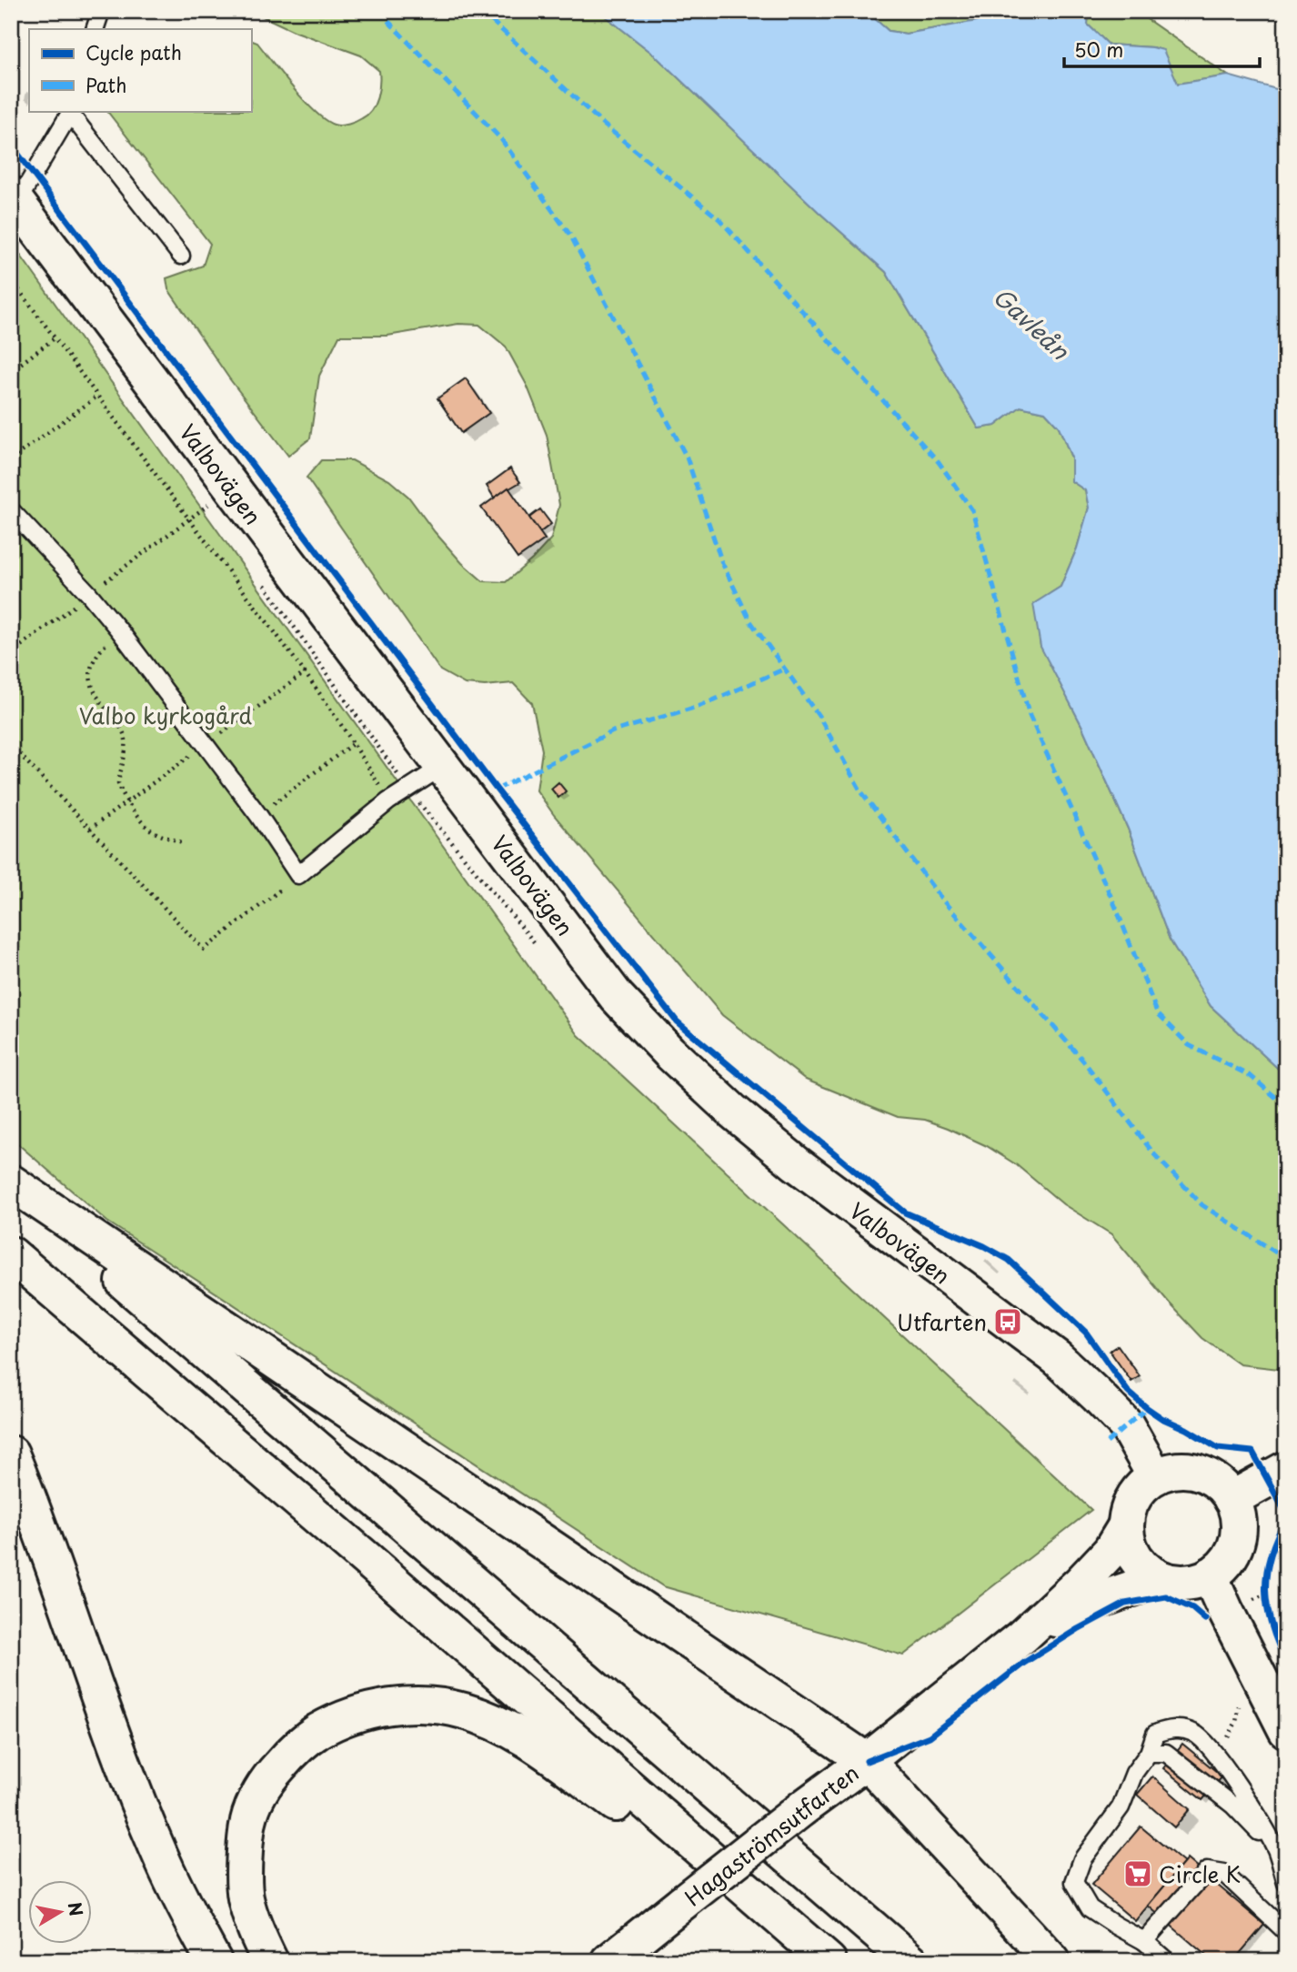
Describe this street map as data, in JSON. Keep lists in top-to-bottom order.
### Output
{
  "streets": {
    "main road": ["Valbovägen", "Hagaströmsutfarten"]
  },
  "crossings": [
    ["Valbovägen", "Hagaströmsutfarten"]
  ],
  "water": ["Gavleån"],
  "parks": ["Valbo kyrkogård"],
  "places": {
    "bus stop": ["Utfarten"],
    "supermarket": ["Circle K"]
  },
  "legend": ["Cycle path", "Path"],
  "scale_bar": "50 m",
  "north": "right"
}
